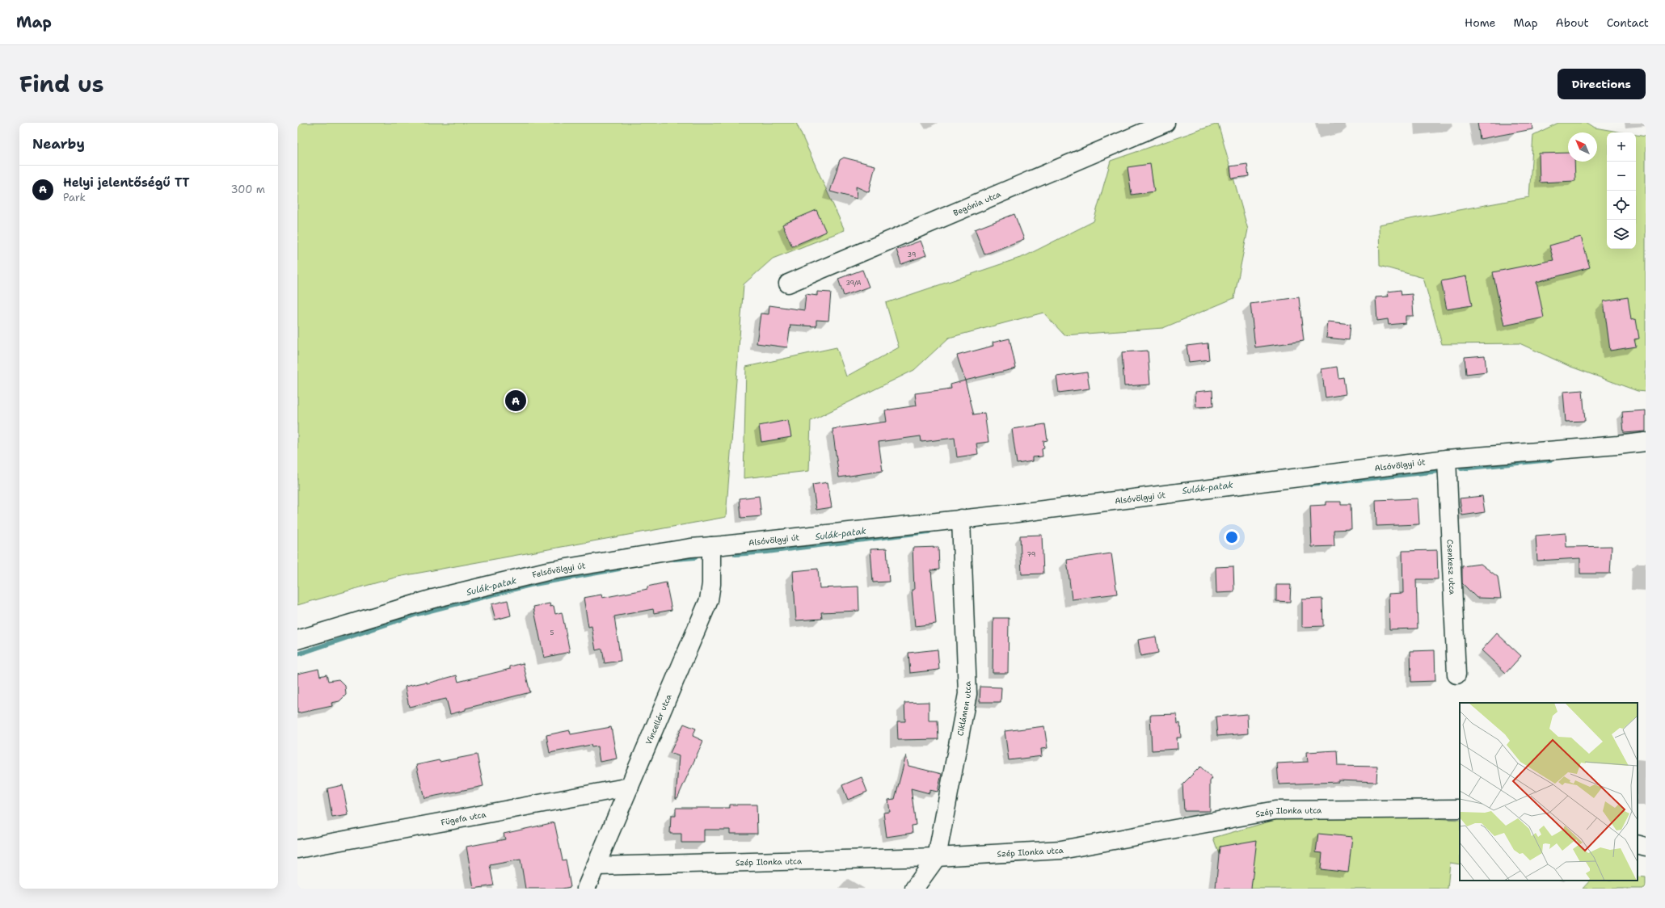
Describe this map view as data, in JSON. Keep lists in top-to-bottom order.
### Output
{
  "streets": {
    "street": [
      "Begónia utca",
      "Alsóvölgyi út",
      "Csenkesz utca",
      "Felsővölgyi út",
      "Ciklámen utca",
      "Vincellér utca",
      "Szép Ilonka utca",
      "Fügefa utca"
    ]
  },
  "crossings": [
    ["Alsóvölgyi út", "Csenkesz utca"],
    ["Alsóvölgyi út", "Felsővölgyi út"],
    ["Alsóvölgyi út", "Ciklámen utca"],
    ["Alsóvölgyi út", "Vincellér utca"],
    ["Felsővölgyi út", "Vincellér utca"],
    ["Ciklámen utca", "Szép Ilonka utca"],
    ["Vincellér utca", "Szép Ilonka utca"],
    ["Vincellér utca", "Fügefa utca"]
  ],
  "water": ["Sulák-patak"],
  "house_numbers": [
    "39",
    "39/A",
    "79",
    "5"
  ],
  "north": "top left",
  "page": {
    "header": "Map",
    "nav": [
      "Home",
      "Map",
      "About",
      "Contact"
    ],
    "title": "Find us",
    "buttons": "Directions",
    "heading": "Nearby",
    "map_buttons": ["+", "−"],
    "list": [
      {
        "mark": "A",
        "name": "Helyi jelentőségű TT",
        "note": "Park",
        "value": "300 m"
      }
    ],
    "pins": "A"
  }
}
